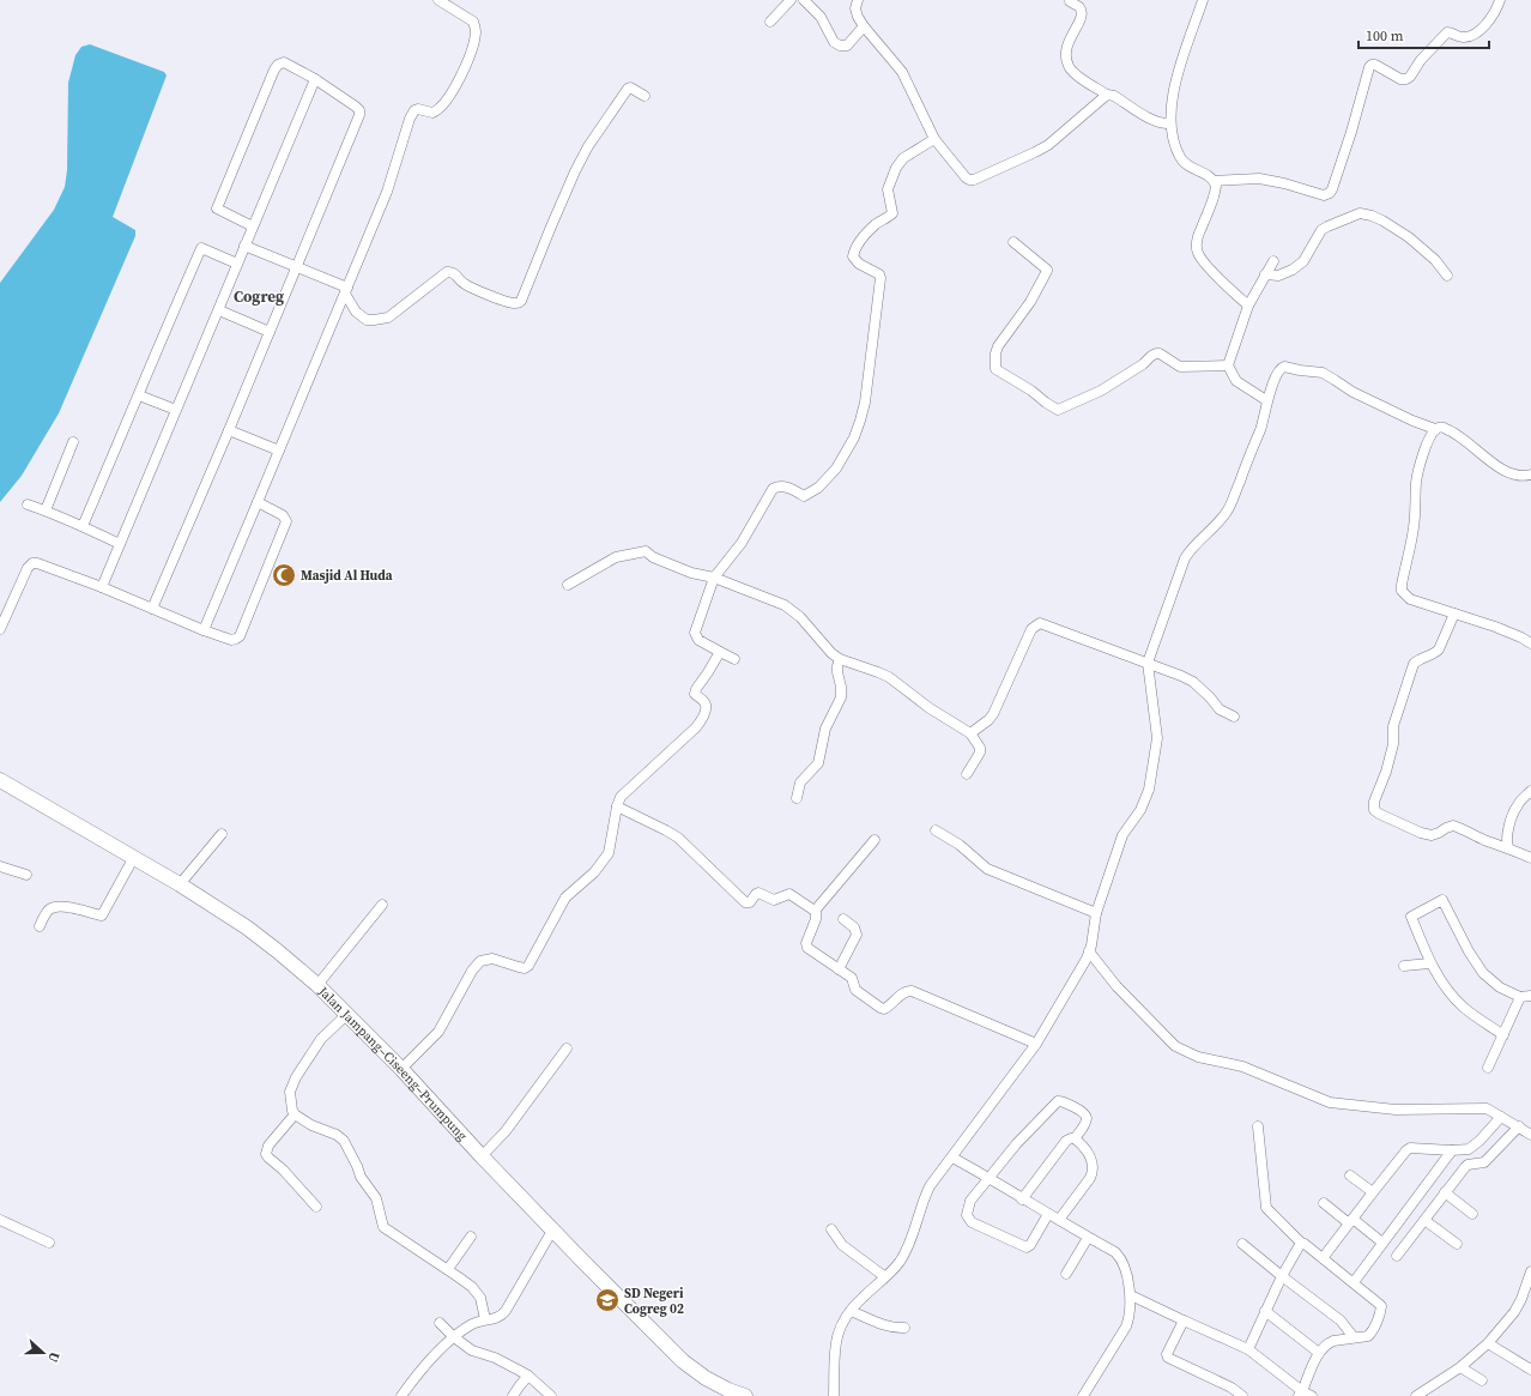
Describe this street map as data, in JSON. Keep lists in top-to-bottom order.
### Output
{
  "streets": {
    "main road": ["Jalan Jampang–Ciseeng–Prumpung"]
  },
  "districts": ["Cogreg"],
  "places": {
    "mosque": ["Masjid Al Huda"],
    "school or university": ["SD Negeri Cogreg 02"]
  },
  "scale_bar": "100 m",
  "north": "right"
}
